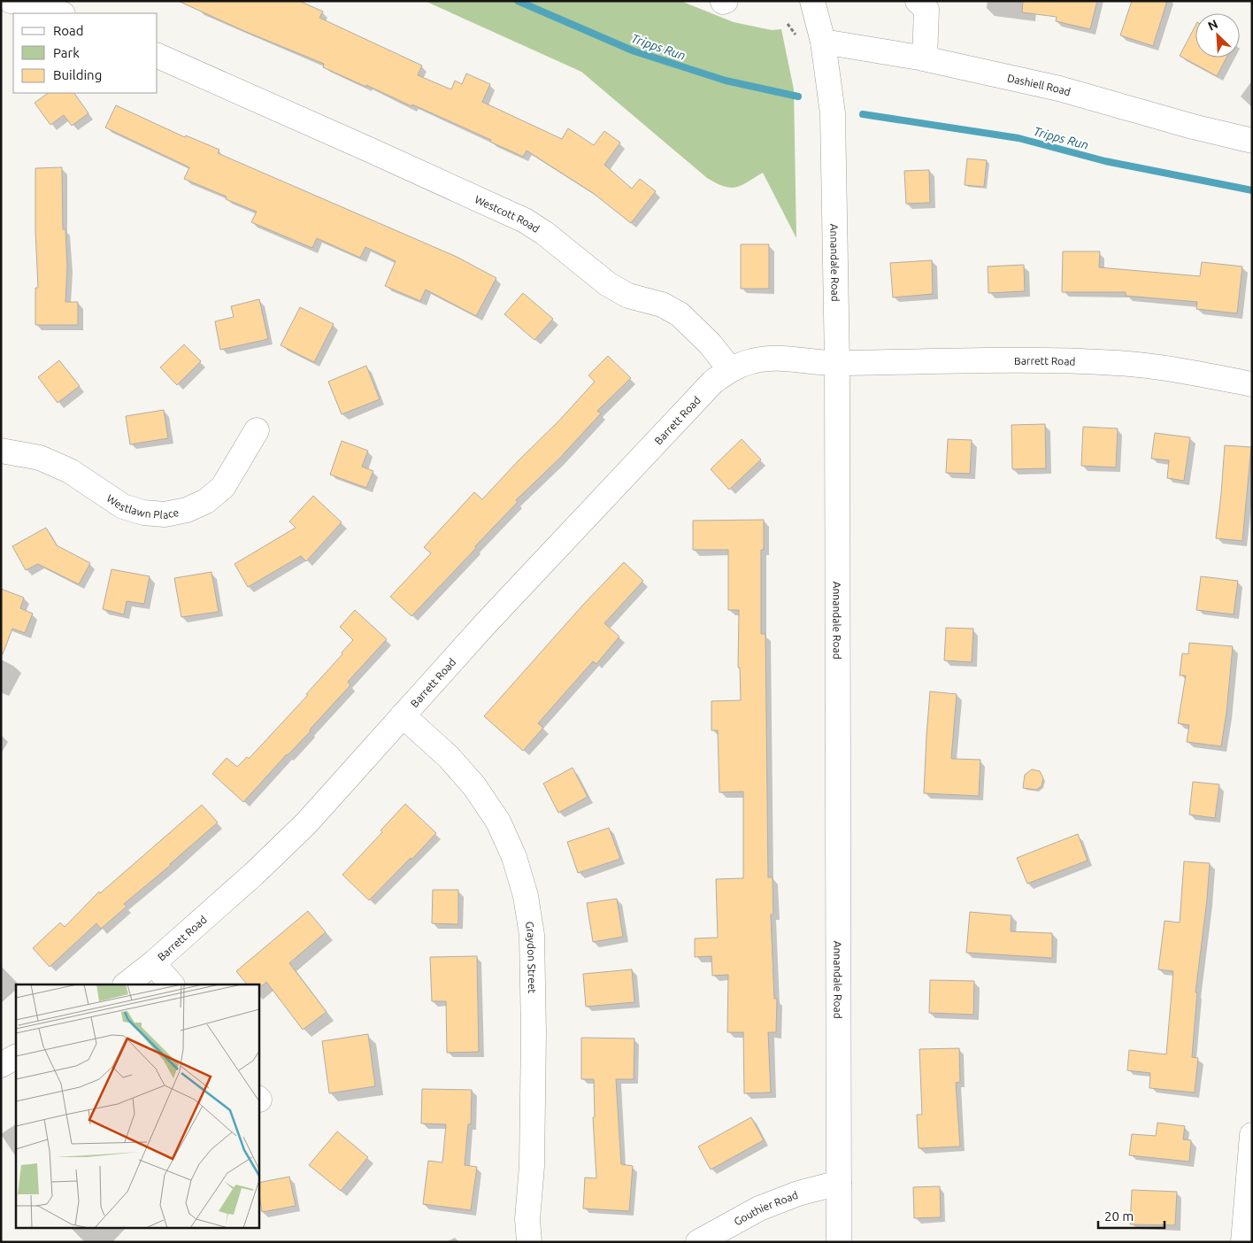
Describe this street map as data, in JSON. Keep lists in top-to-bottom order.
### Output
{
  "streets": {
    "street": [
      "Dashiell Road",
      "Westcott Road",
      "Annandale Road",
      "Barrett Road",
      "Westlawn Place",
      "Graydon Street",
      "Gouthier Road"
    ]
  },
  "crossings": [
    ["Dashiell Road", "Annandale Road"],
    ["Westcott Road", "Barrett Road"],
    ["Annandale Road", "Barrett Road"],
    ["Annandale Road", "Gouthier Road"],
    ["Barrett Road", "Graydon Street"]
  ],
  "water": ["Tripps Run"],
  "legend": ["Road", "Park", "Building"],
  "scale_bar": "20 m",
  "north": "top left"
}
